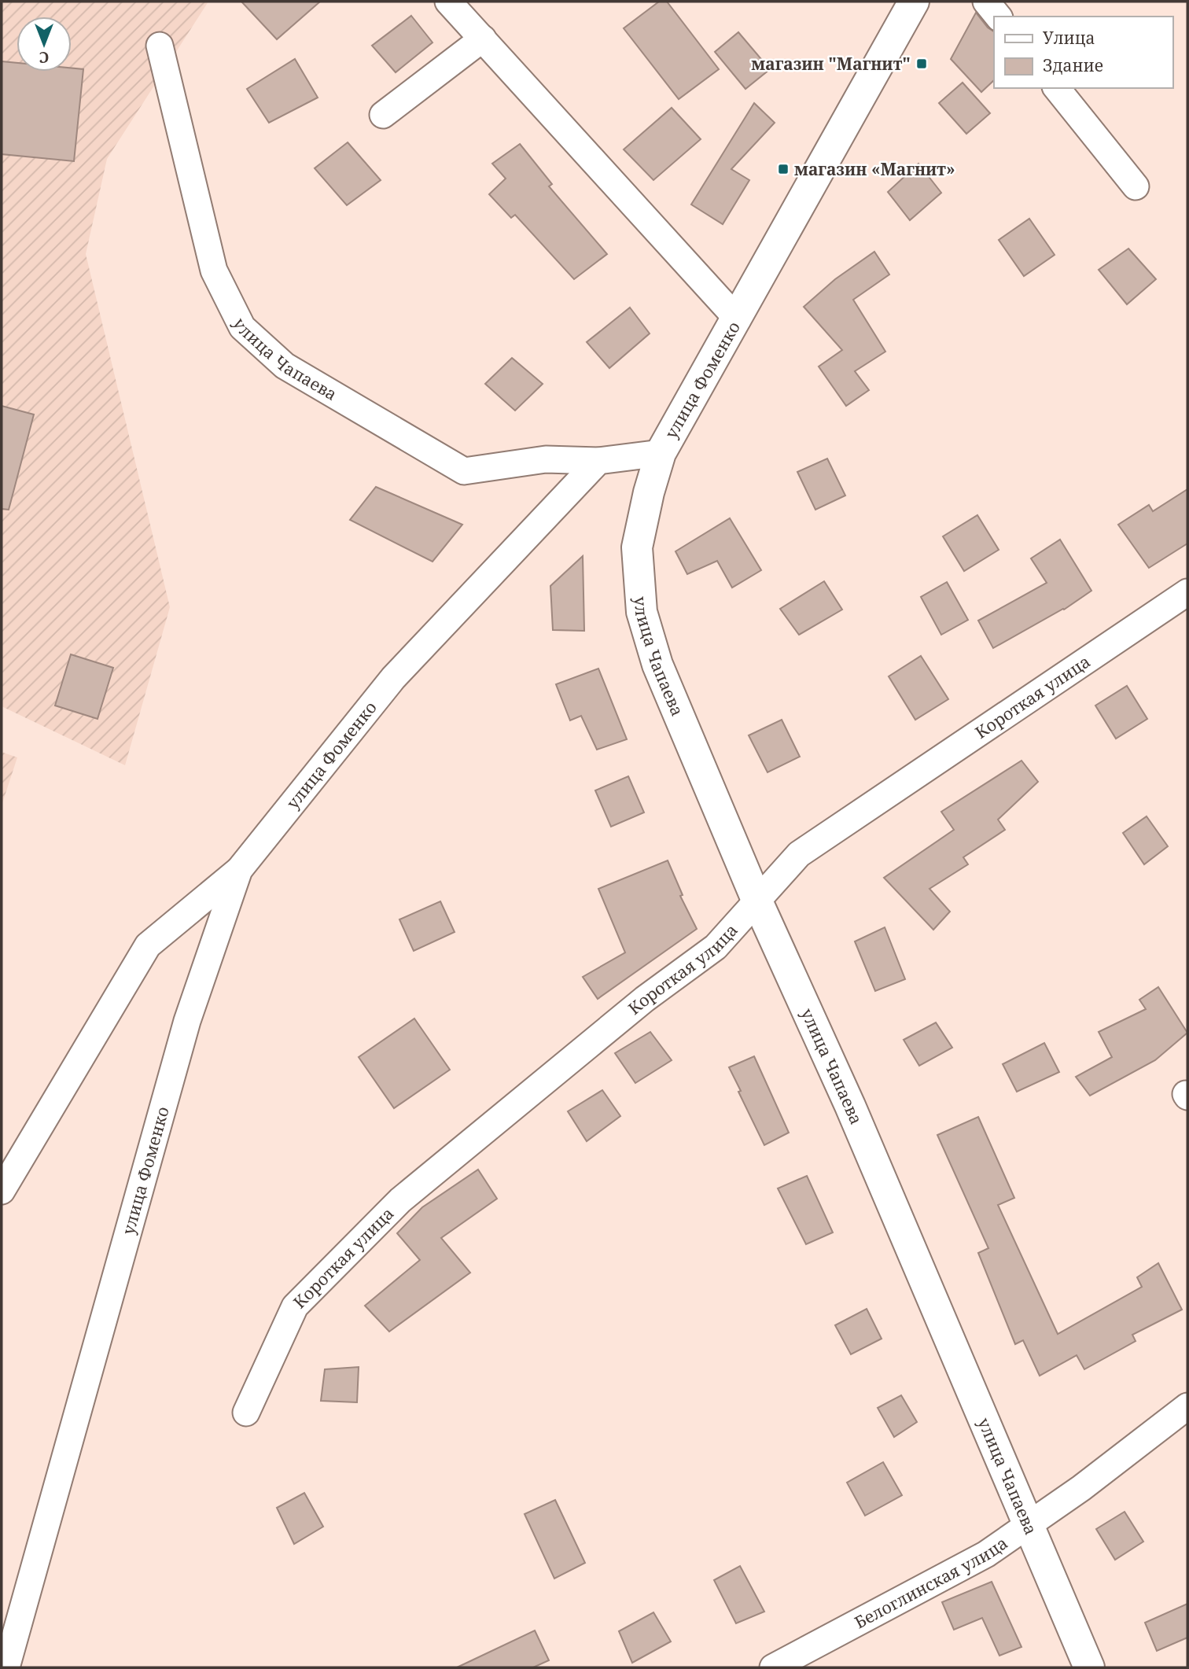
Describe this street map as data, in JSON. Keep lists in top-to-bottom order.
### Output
{
  "streets": {
    "main road": ["улица Чапаева", "улица Фоменко"],
    "street": ["Короткая улица", "Белоглинская улица"]
  },
  "crossings": [
    ["улица Чапаева", "улица Фоменко"],
    ["улица Чапаева", "Короткая улица"],
    ["улица Чапаева", "Белоглинская улица"]
  ],
  "places": {
    "transit": ["магазин \"Магнит\"", "магазин «Магнит»"]
  },
  "legend": ["Улица", "Здание"],
  "north": "bottom"
}
